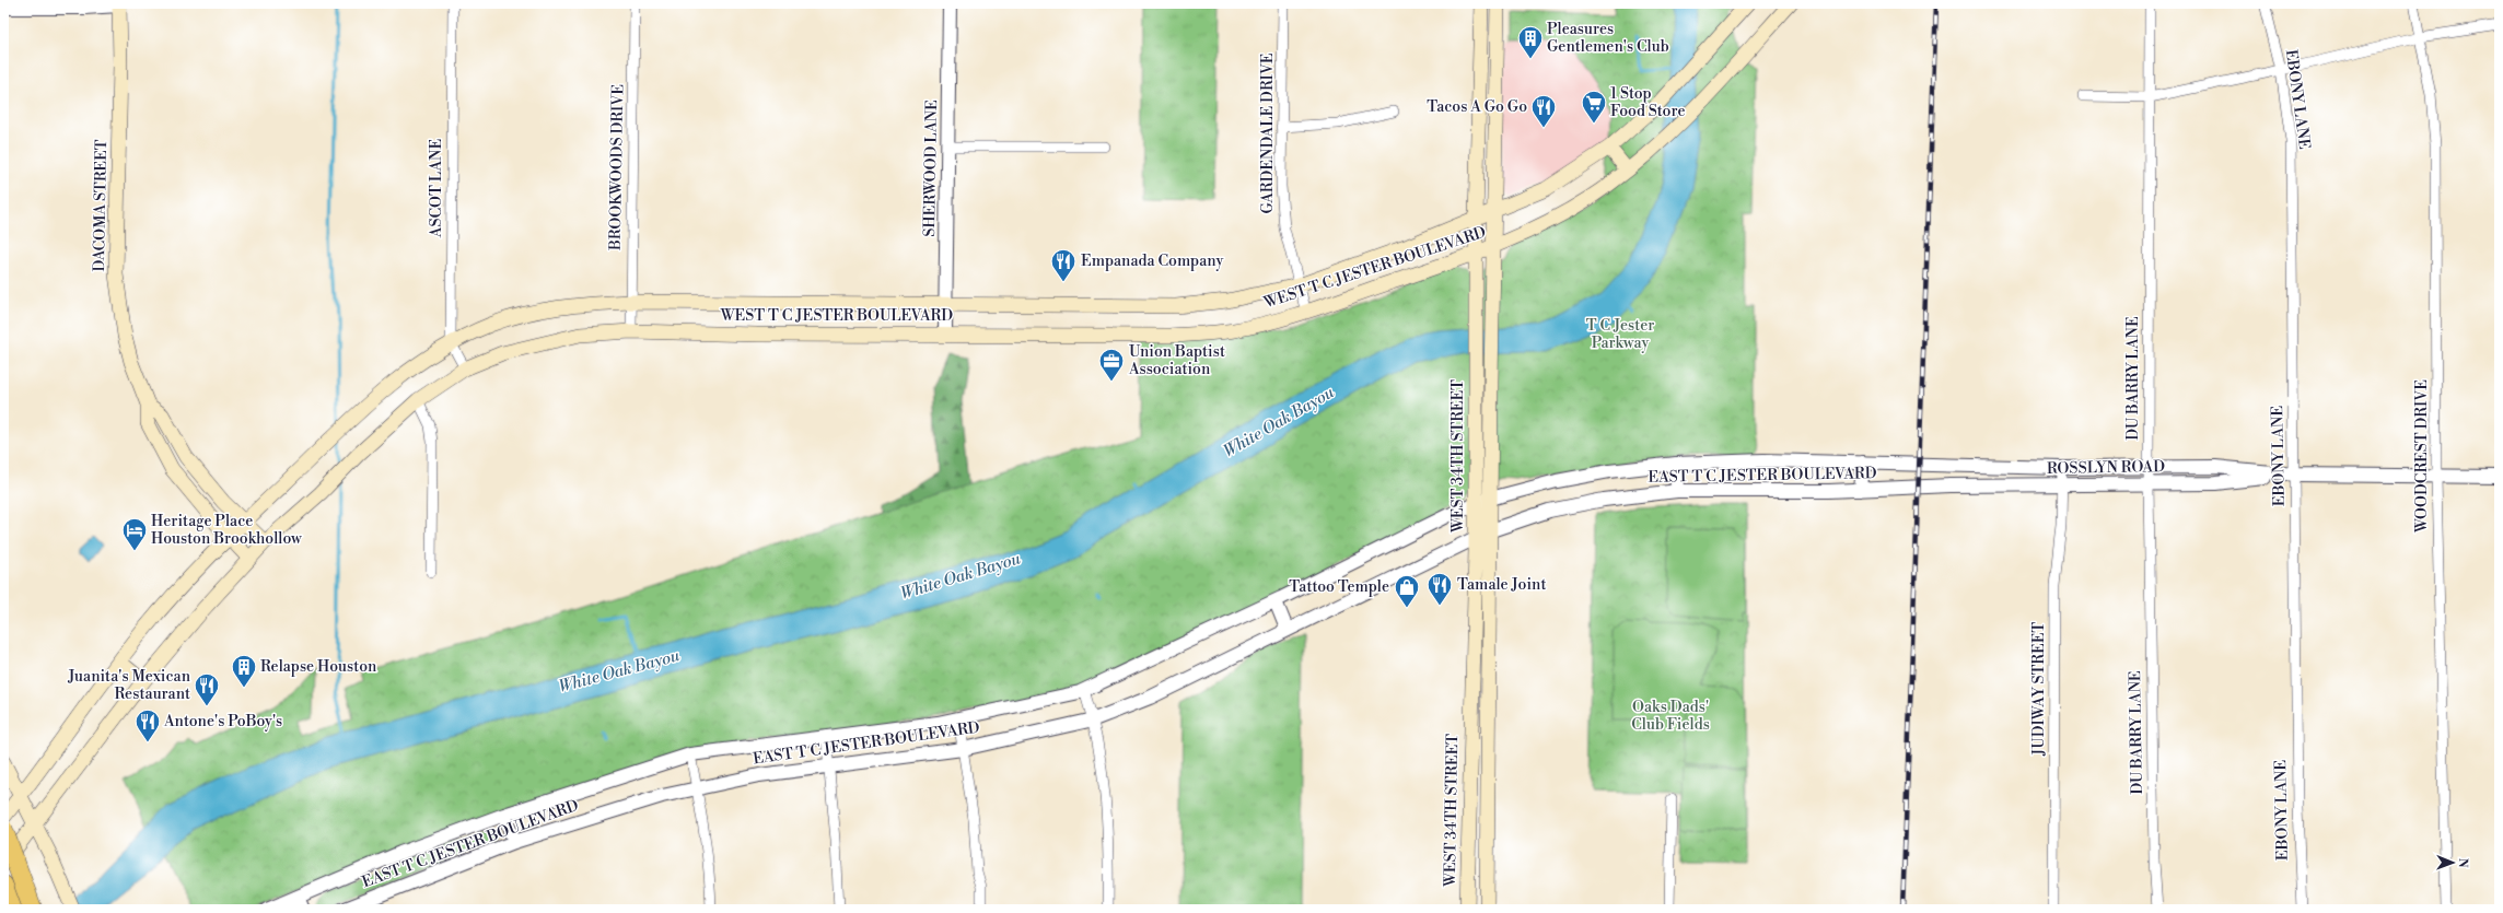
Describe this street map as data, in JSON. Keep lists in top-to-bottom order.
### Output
{
  "streets": {
    "main road": ["DACOMA STREET", "WEST T C JESTER BOULEVARD", "WEST 34TH STREET"],
    "street": [
      "EBONY LANE",
      "GARDENDALE DRIVE",
      "BROOKWOODS DRIVE",
      "SHERWOOD LANE",
      "ASCOT LANE",
      "DU BARRY LANE",
      "WOODCREST DRIVE",
      "ROSSLYN ROAD",
      "EAST T C JESTER BOULEVARD",
      "JUDIWAY STREET"
    ]
  },
  "crossings": [
    ["EBONY LANE", "ROSSLYN ROAD"],
    ["GARDENDALE DRIVE", "WEST T C JESTER BOULEVARD"],
    ["BROOKWOODS DRIVE", "WEST T C JESTER BOULEVARD"],
    ["SHERWOOD LANE", "WEST T C JESTER BOULEVARD"],
    ["ASCOT LANE", "WEST T C JESTER BOULEVARD"],
    ["DACOMA STREET", "WEST T C JESTER BOULEVARD"],
    ["WEST T C JESTER BOULEVARD", "WEST 34TH STREET"],
    ["DU BARRY LANE", "ROSSLYN ROAD"],
    ["WEST 34TH STREET", "EAST T C JESTER BOULEVARD"],
    ["WOODCREST DRIVE", "ROSSLYN ROAD"],
    ["ROSSLYN ROAD", "EAST T C JESTER BOULEVARD"],
    ["ROSSLYN ROAD", "JUDIWAY STREET"]
  ],
  "water": ["White Oak Bayou"],
  "parks": ["T C Jester Parkway", "Oaks Dads' Club Fields"],
  "places": {
    "building": ["Pleasures Gentlemen's Club", "Relapse Houston"],
    "supermarket": ["1 Stop Food Store"],
    "restaurant": [
      "Tacos A Go Go",
      "Empanada Company",
      "Tamale Joint",
      "Juanita's Mexican Restaurant",
      "Antone's PoBoy's"
    ],
    "office": ["Union Baptist Association"],
    "hotel": ["Heritage Place Houston Brookhollow"],
    "shop": ["Tattoo Temple"]
  },
  "north": "right"
}
